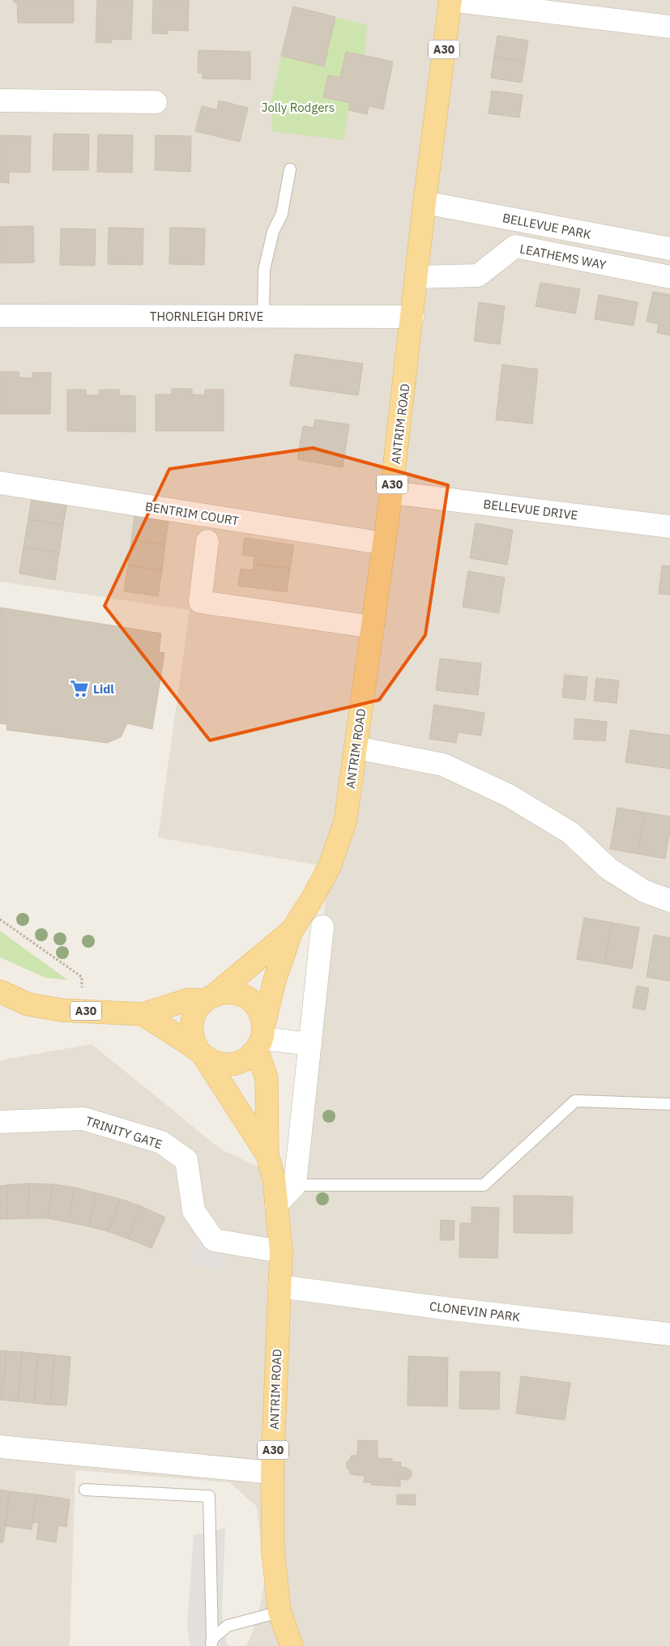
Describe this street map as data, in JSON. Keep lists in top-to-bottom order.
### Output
{
  "streets": {
    "main road": ["A30", "ANTRIM ROAD"],
    "street": [
      "BELLEVUE PARK",
      "LEATHEMS WAY",
      "THORNLEIGH DRIVE",
      "BELLEVUE DRIVE",
      "BENTRIM COURT",
      "TRINITY GATE",
      "CLONEVIN PARK"
    ]
  },
  "crossings": [
    ["A30", "ANTRIM ROAD"],
    ["BELLEVUE PARK", "ANTRIM ROAD"],
    ["LEATHEMS WAY", "ANTRIM ROAD"],
    ["THORNLEIGH DRIVE", "ANTRIM ROAD"],
    ["ANTRIM ROAD", "BELLEVUE DRIVE"],
    ["ANTRIM ROAD", "BENTRIM COURT"],
    ["ANTRIM ROAD", "TRINITY GATE"],
    ["ANTRIM ROAD", "CLONEVIN PARK"]
  ],
  "parks": ["Jolly Rodgers"],
  "places": {
    "supermarket": ["Lidl"]
  }
}
